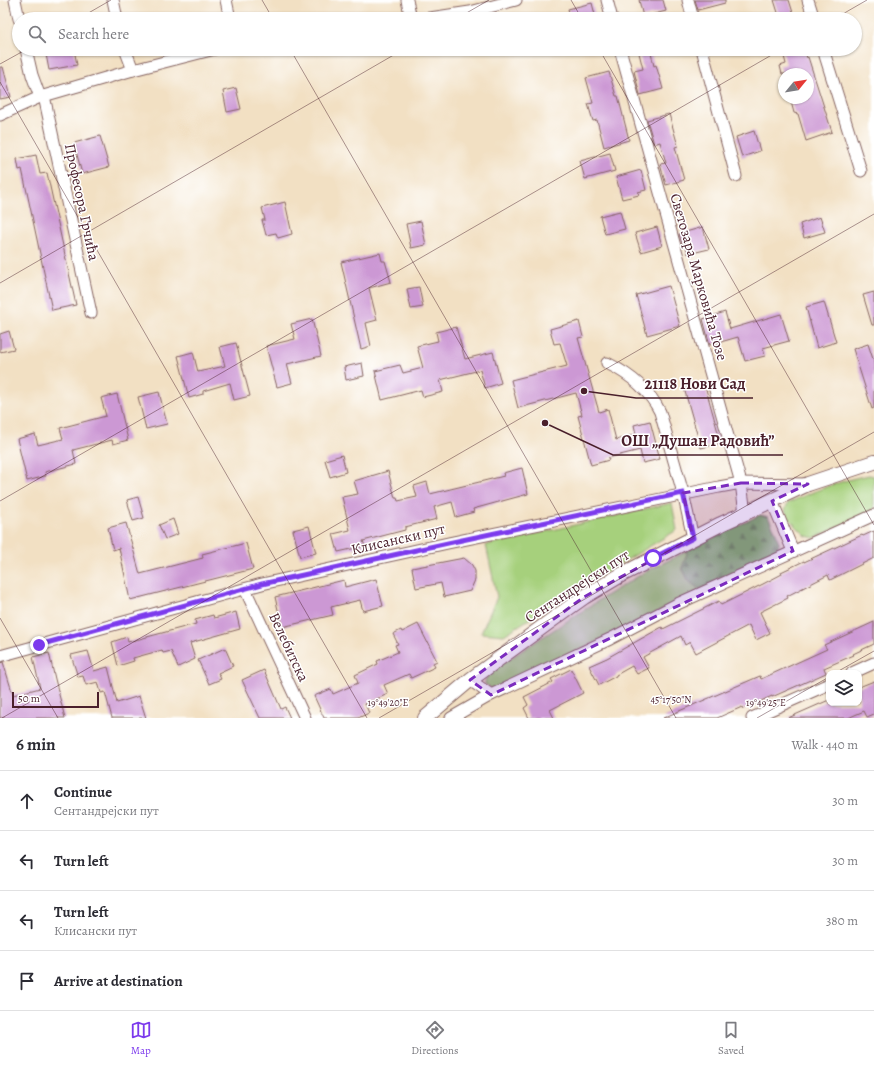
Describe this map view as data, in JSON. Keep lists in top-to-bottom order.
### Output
{
  "streets": {
    "main road": ["Сентандрејски пут"],
    "street": [
      "Професора Грчића",
      "Светозара Марковића Тозе",
      "Клисански пут",
      "Велебитска"
    ]
  },
  "crossings": [
    ["Светозара Марковића Тозе", "Клисански пут"],
    ["Светозара Марковића Тозе", "Сентандрејски пут"],
    ["Клисански пут", "Сентандрејски пут"],
    ["Клисански пут", "Велебитска"]
  ],
  "places": ["21118 Нови Сад", "ОШ „Душан Радовић”"],
  "scale_bar": "50 m",
  "north": "top right",
  "page": {
    "search": "Search here",
    "scale": "50 m",
    "heading": ["6 min", "Walk · 440 m"],
    "list": [
      ["Continue", "Сентандрејски пут", "30 m"],
      ["Turn left", "30 m"],
      ["Turn left", "Клисански пут", "380 m"],
      "Arrive at destination"
    ],
    "nav": ["Map", "Directions", "Saved"]
  },
  "coordinates": ["45°17'50\"N", "19°49'20\"E", "19°49'25\"E"]
}
